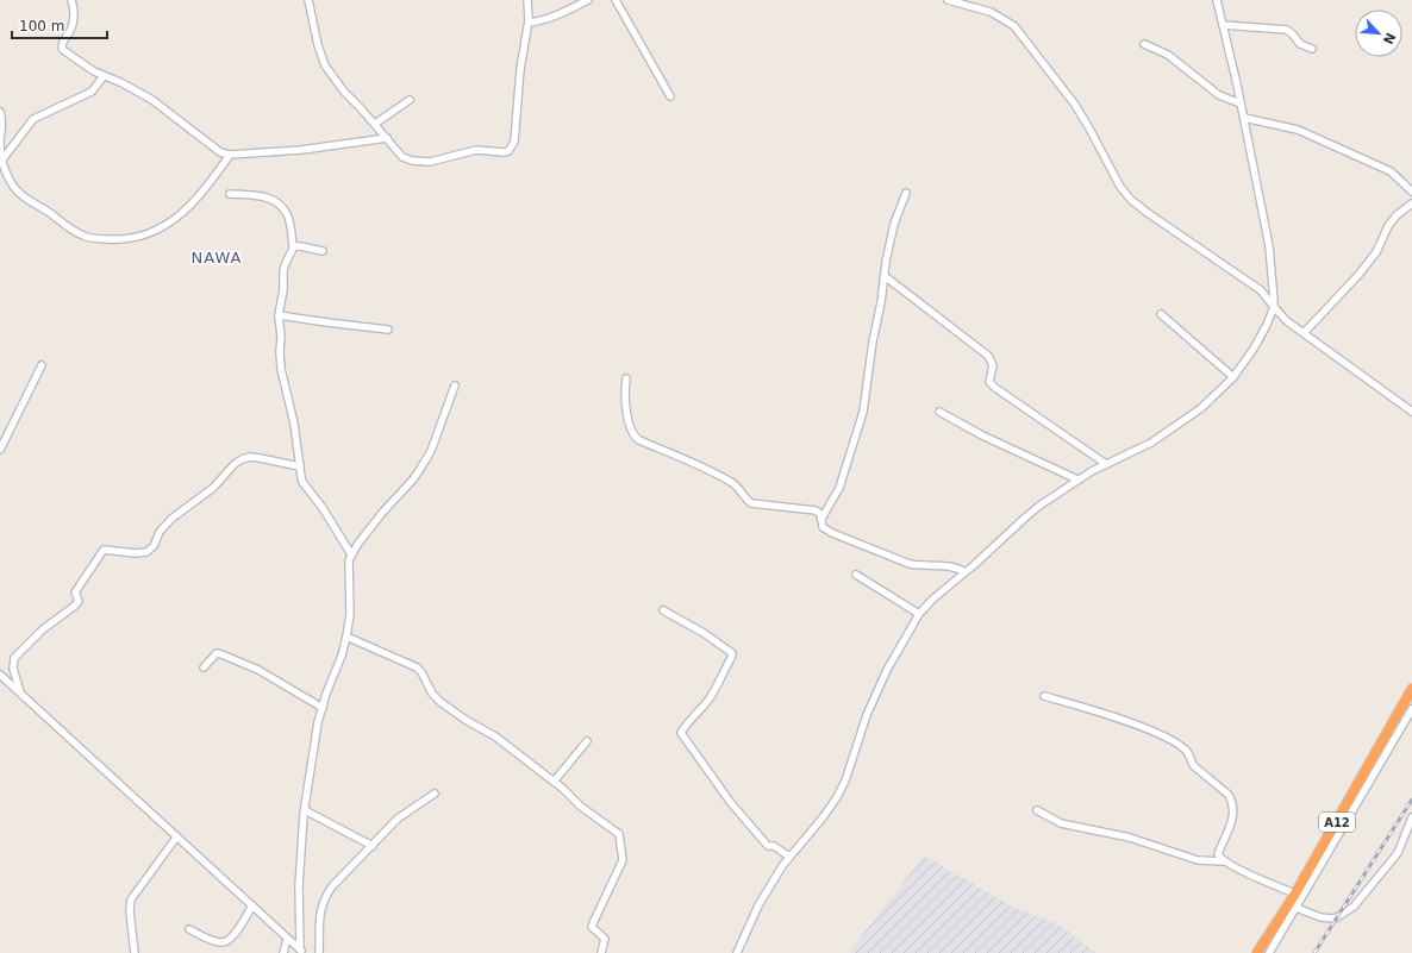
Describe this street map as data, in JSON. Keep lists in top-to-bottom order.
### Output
{
  "streets": {
    "highway": ["A12"]
  },
  "districts": ["NAWA"],
  "scale_bar": "100 m",
  "north": "bottom right"
}
